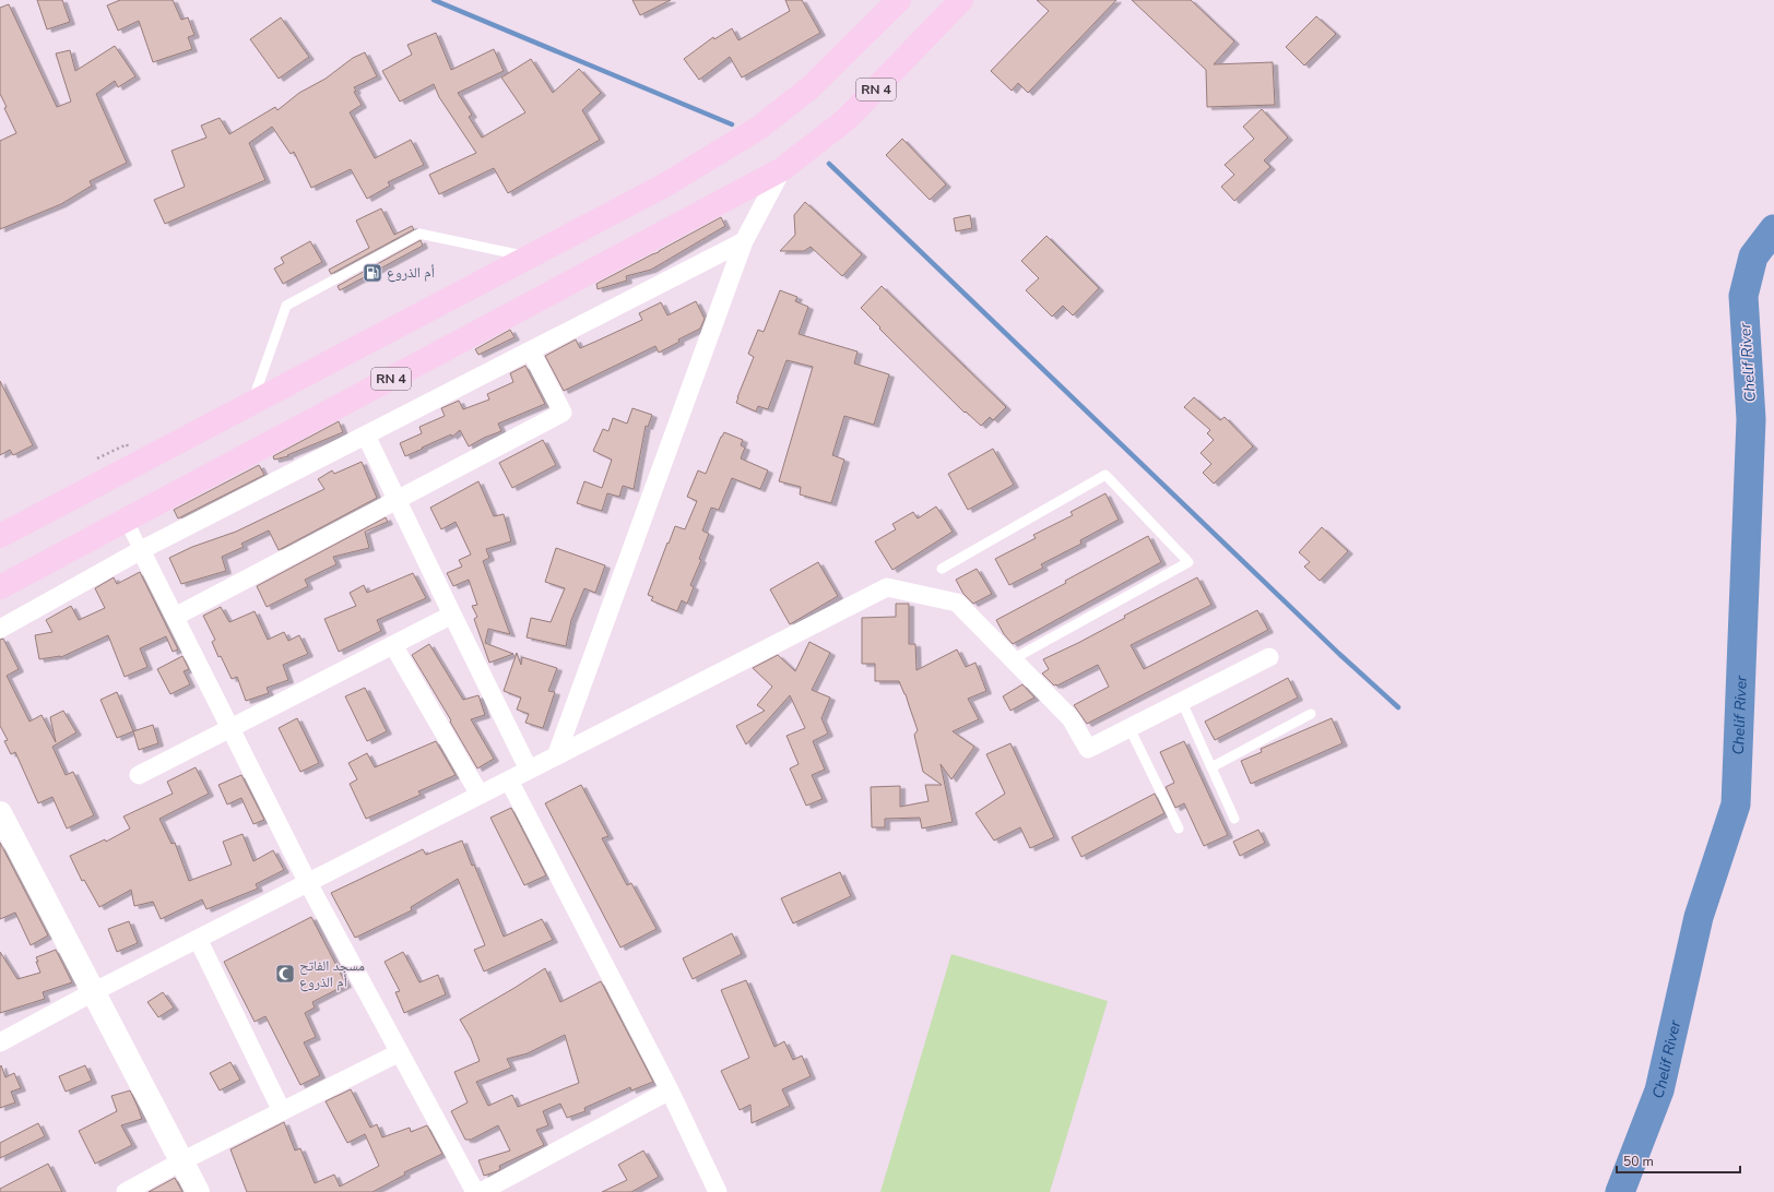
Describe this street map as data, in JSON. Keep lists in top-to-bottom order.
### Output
{
  "streets": {
    "highway": ["RN 4"]
  },
  "water": ["Chelif River"],
  "places": {
    "fuel station": ["أم الذروع"],
    "mosque": ["مسجد الفاتح أم الذروع"]
  },
  "scale_bar": "50 m"
}
